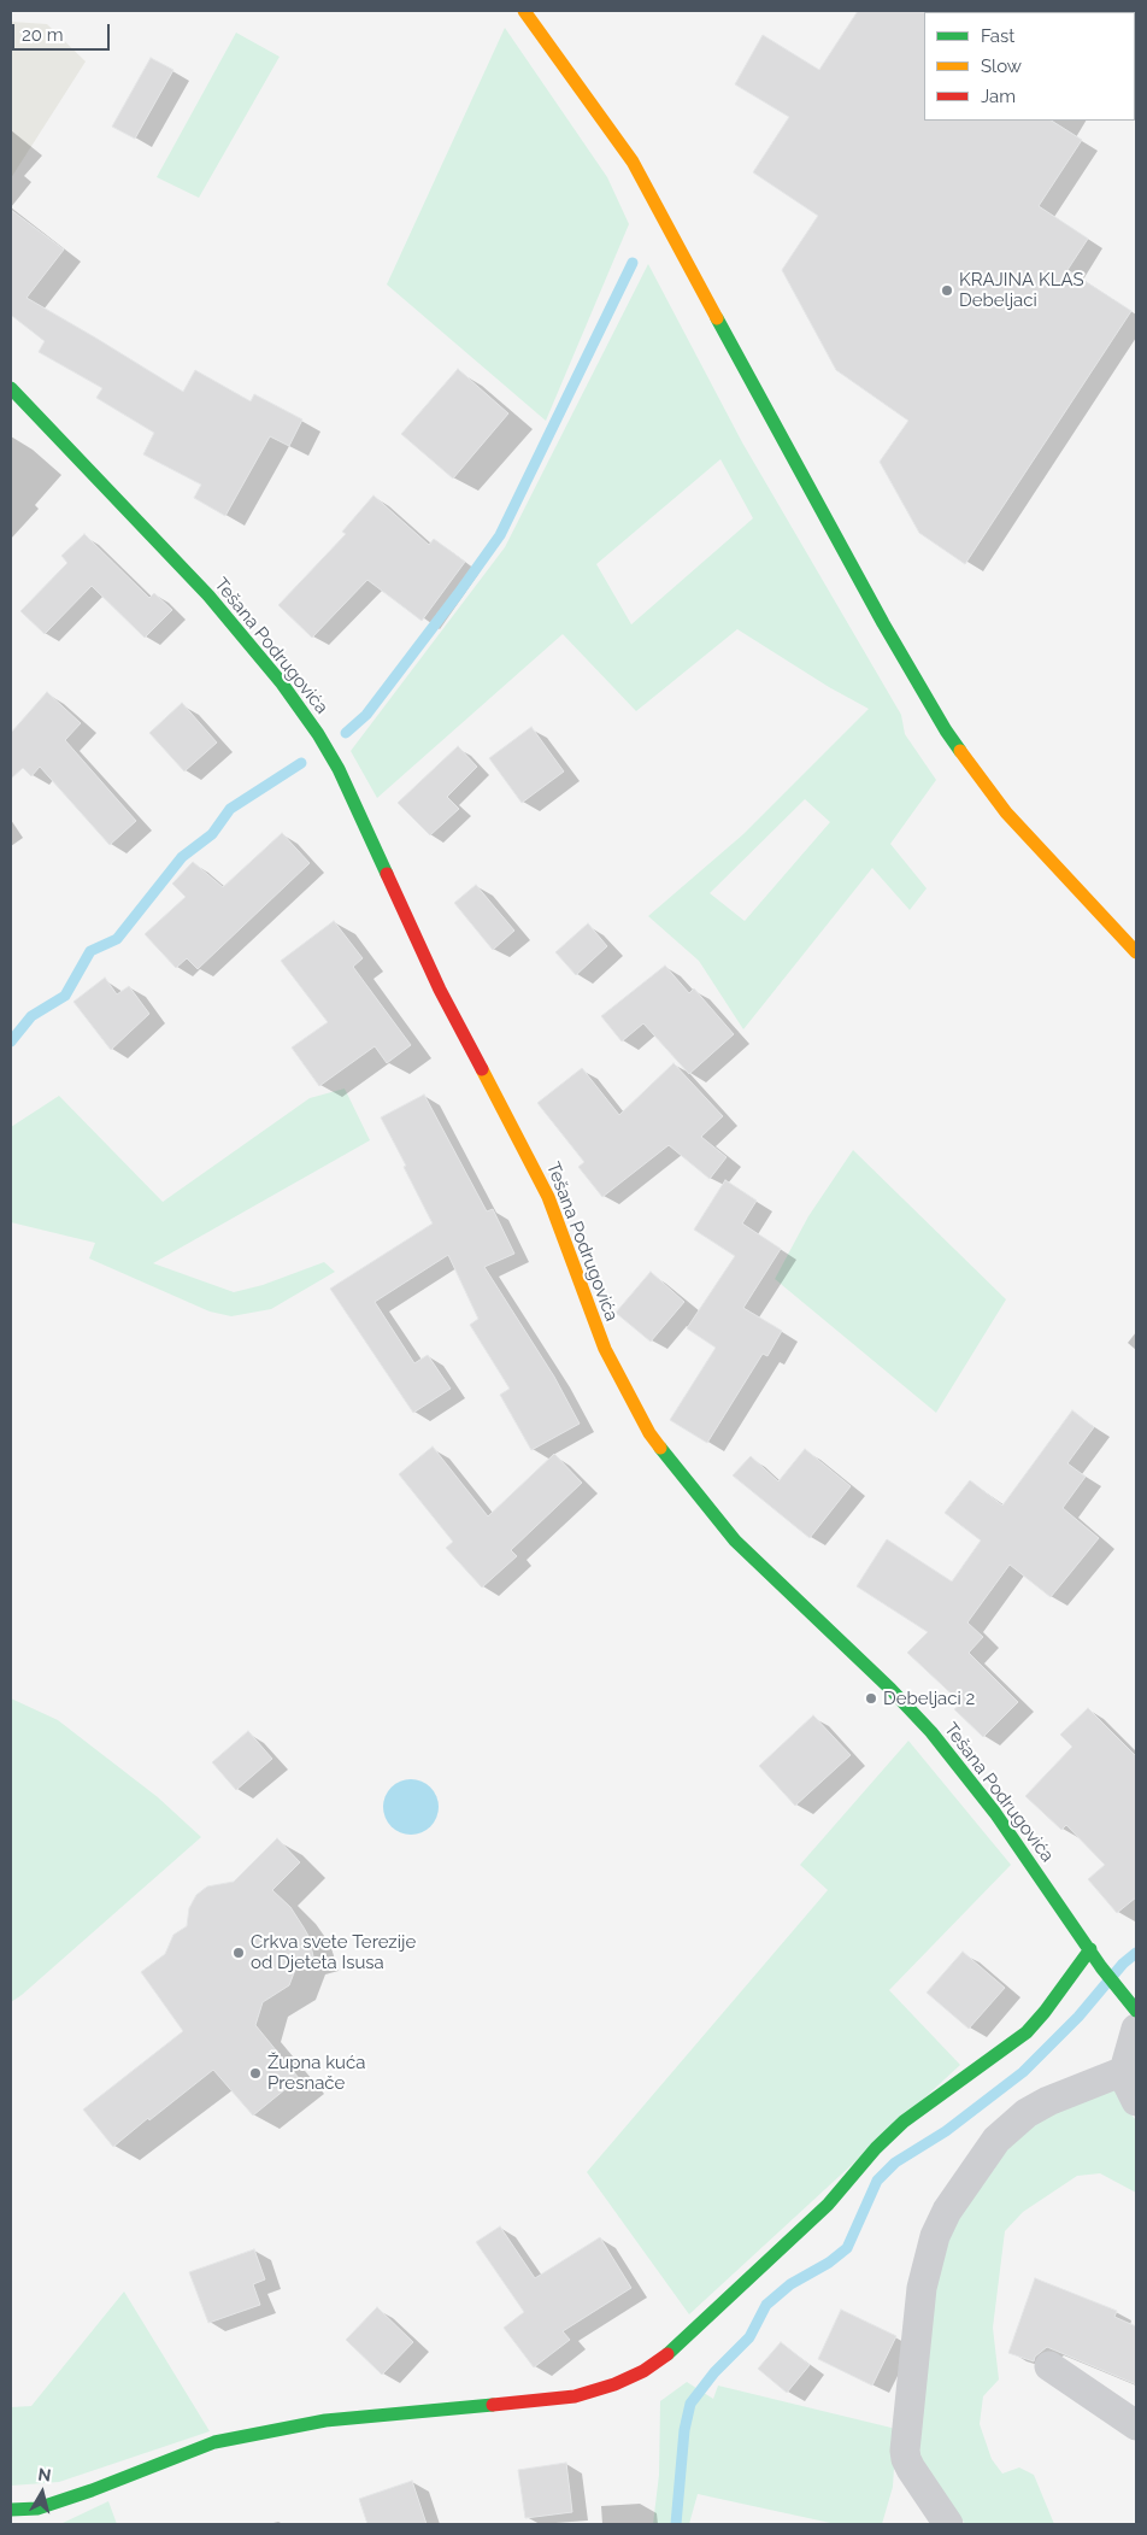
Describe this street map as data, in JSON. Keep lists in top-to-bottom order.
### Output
{
  "streets": {
    "street": ["Tešana Podrugovića"]
  },
  "places": [
    "KRAJINA KLAS Debeljaci",
    "Debeljaci 2",
    "Crkva svete Terezije od Djeteta Isusa",
    "Župna kuća Presnače"
  ],
  "legend": ["Fast", "Slow", "Jam"],
  "scale_bar": "20 m",
  "north": "top"
}
